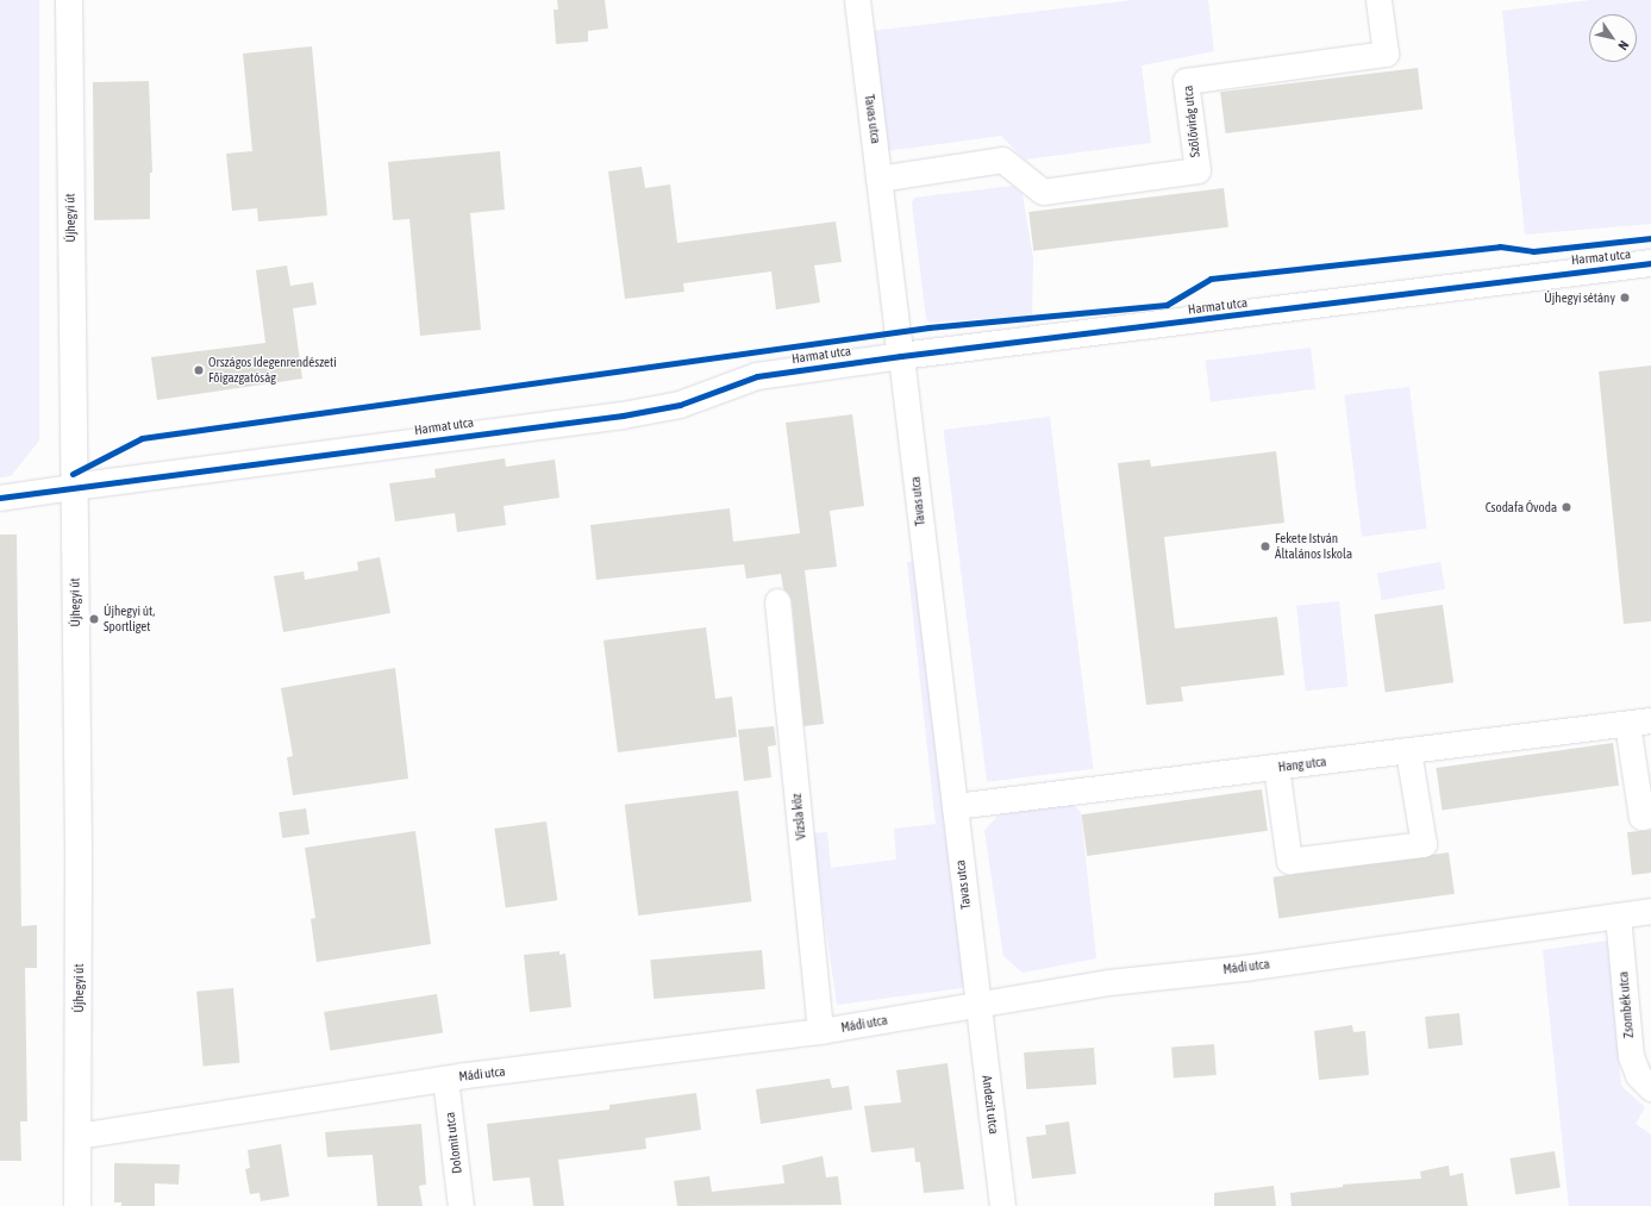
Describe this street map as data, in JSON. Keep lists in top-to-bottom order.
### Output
{
  "streets": {
    "street": [
      "Tavas utca",
      "Szőlővirág utca",
      "Újhegyi út",
      "Harmat utca",
      "Hang utca",
      "Vizsla köz",
      "Mádi utca",
      "Zsombék utca",
      "Andezit utca",
      "Dolomit utca"
    ]
  },
  "crossings": [
    ["Tavas utca", "Szőlővirág utca"],
    ["Tavas utca", "Harmat utca"],
    ["Tavas utca", "Hang utca"],
    ["Tavas utca", "Mádi utca"],
    ["Tavas utca", "Andezit utca"],
    ["Újhegyi út", "Harmat utca"],
    ["Újhegyi út", "Mádi utca"],
    ["Vizsla köz", "Mádi utca"],
    ["Mádi utca", "Zsombék utca"],
    ["Mádi utca", "Andezit utca"],
    ["Mádi utca", "Dolomit utca"]
  ],
  "places": [
    "Újhegyi sétány",
    "Országos Idegenrendészeti Főigazgatóság",
    "Csodafa Óvoda",
    "Fekete István Általános Iskola",
    "Újhegyi út, Sportliget"
  ],
  "north": "bottom right"
}
